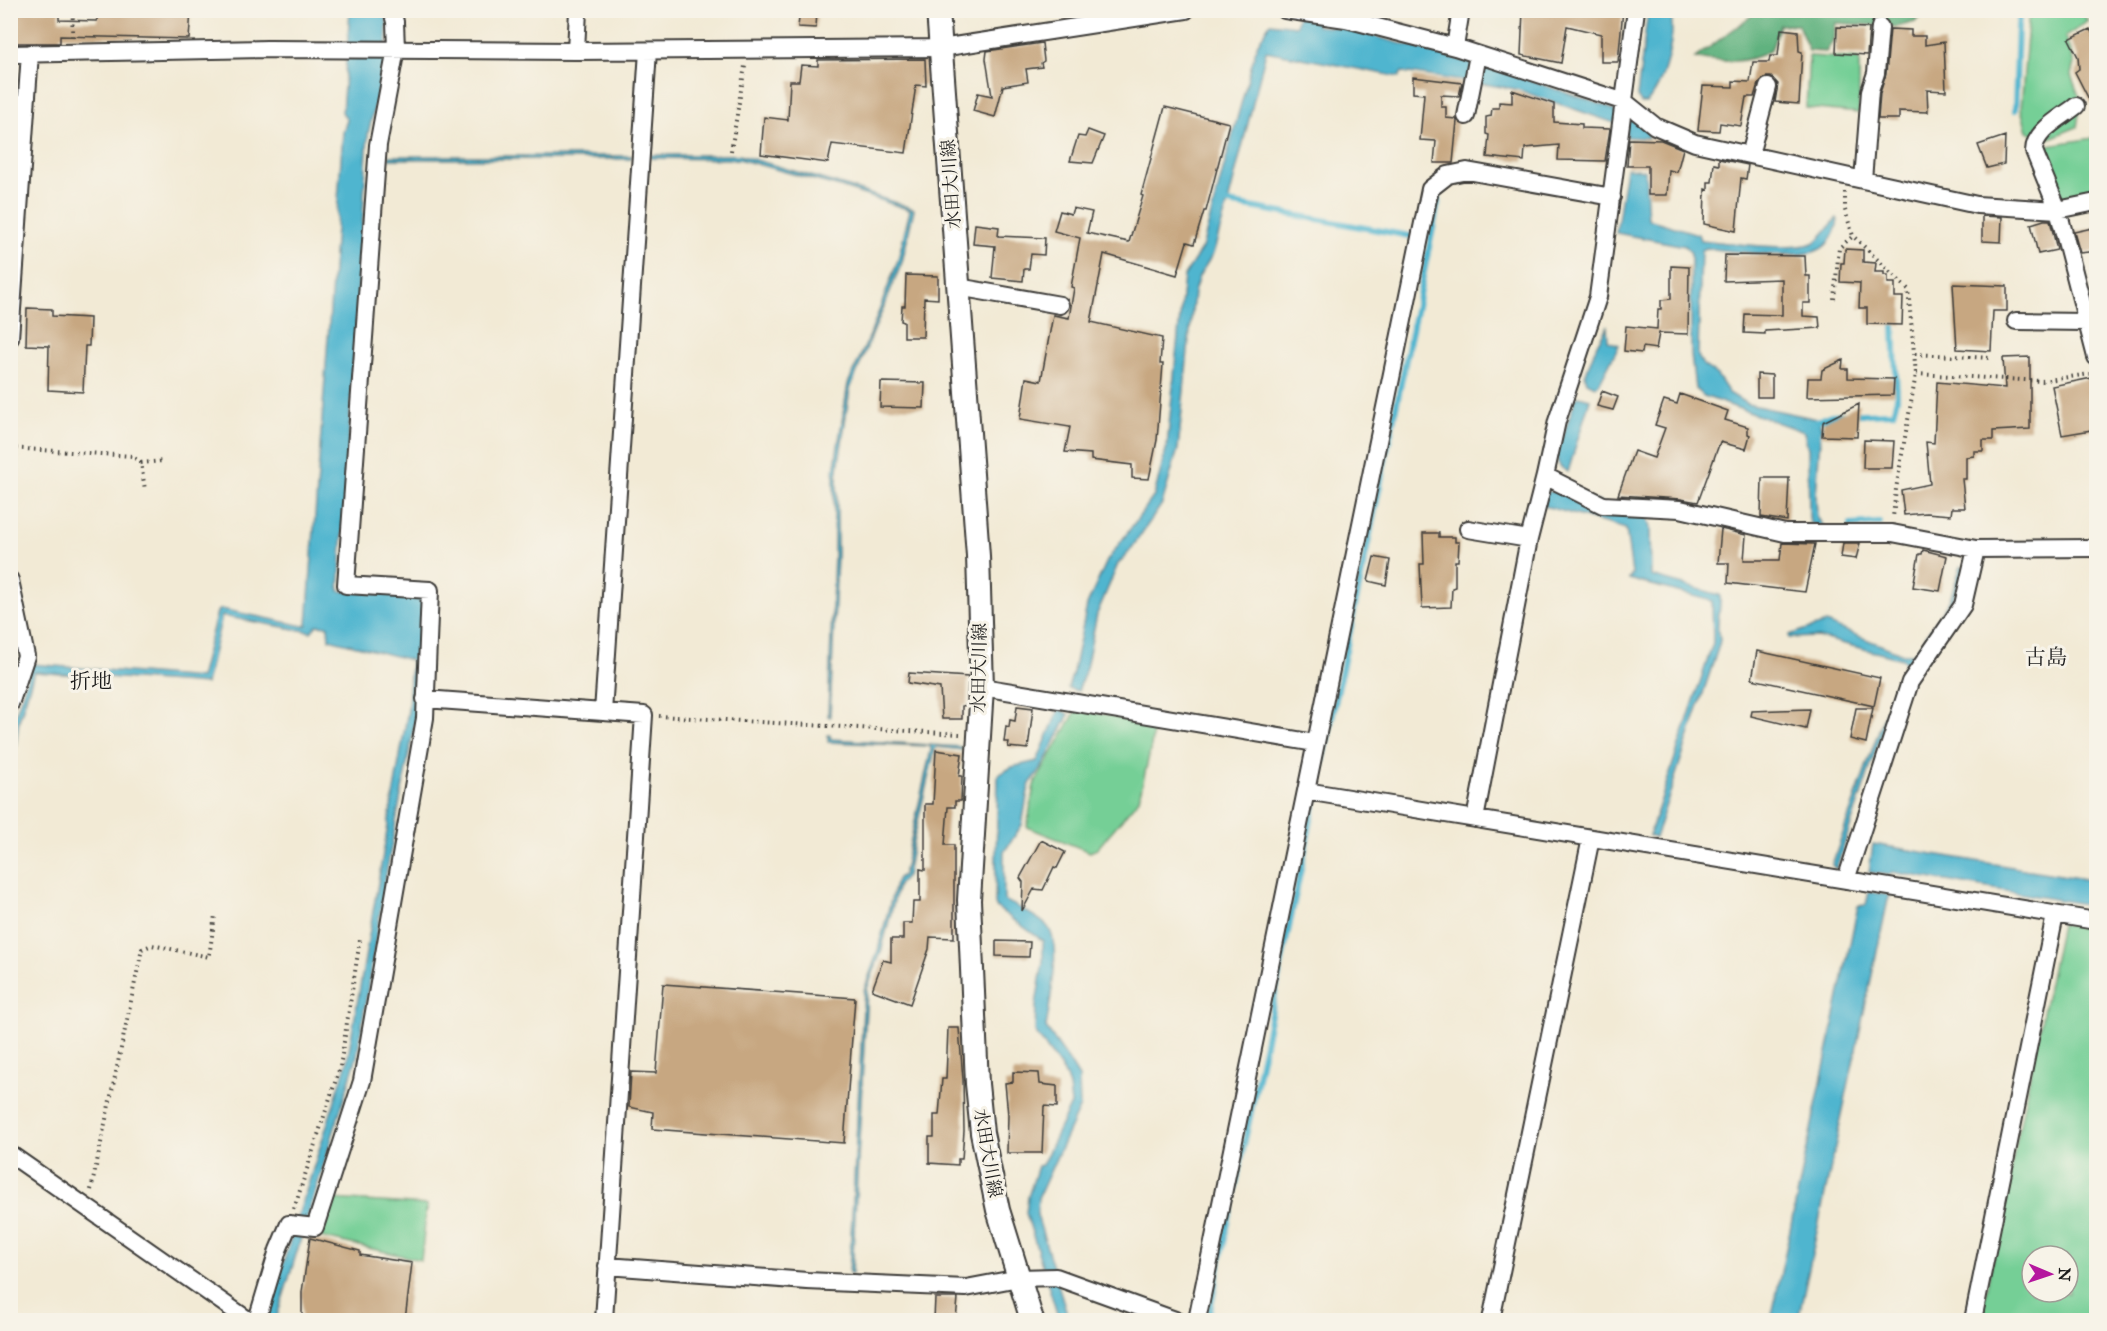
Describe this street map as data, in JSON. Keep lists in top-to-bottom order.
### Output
{
  "streets": {
    "main road": ["水田大川線"]
  },
  "districts": ["古島", "折地"],
  "north": "right"
}
